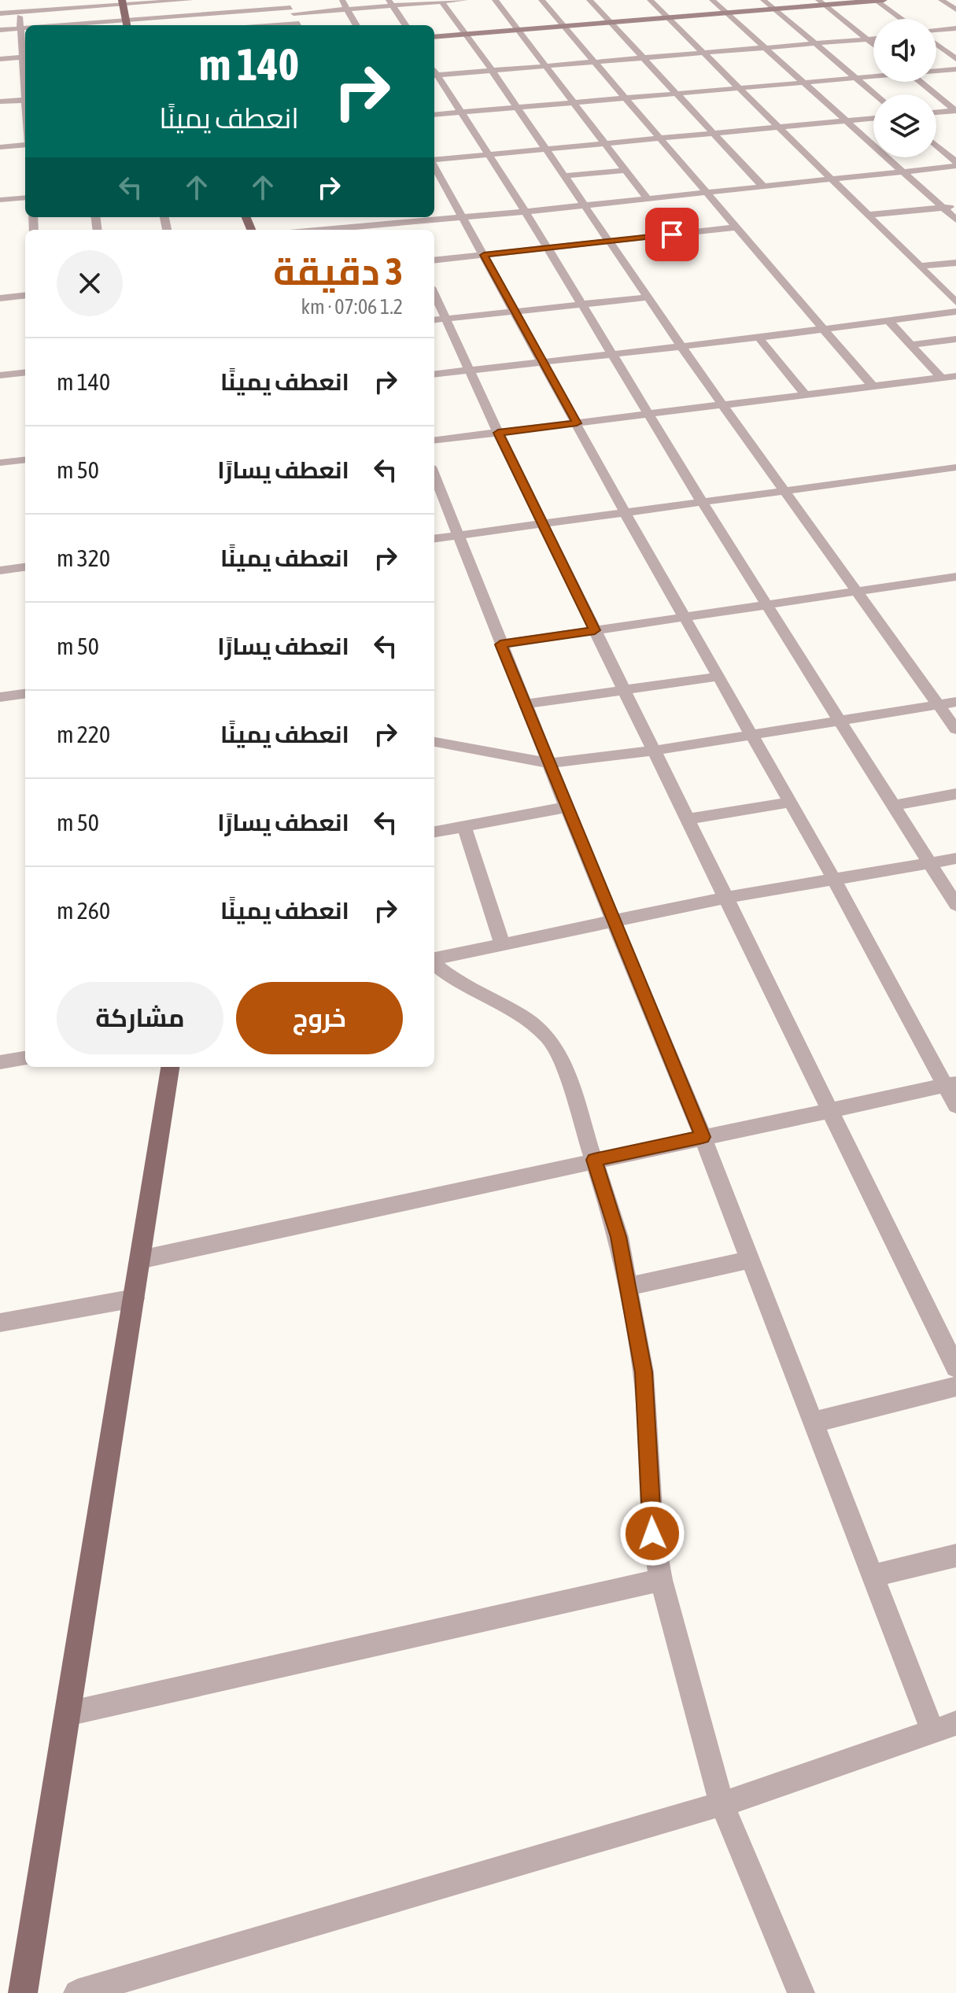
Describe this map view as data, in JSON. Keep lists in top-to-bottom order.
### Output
{
  "page": {
    "turn": ["140 m", "انعطف يمينًا"],
    "heading": ["3 دقيقة", "1.2 km · 07:06"],
    "list": [
      {
        "name": "انعطف يمينًا",
        "value": "140 m"
      },
      {
        "name": "انعطف يسارًا",
        "value": "50 m"
      },
      {
        "name": "انعطف يمينًا",
        "value": "320 m"
      },
      {
        "name": "انعطف يسارًا",
        "value": "50 m"
      },
      {
        "name": "انعطف يمينًا",
        "value": "220 m"
      },
      {
        "name": "انعطف يسارًا",
        "value": "50 m"
      },
      {
        "name": "انعطف يمينًا",
        "value": "260 m"
      }
    ],
    "buttons": ["خروج", "مشاركة"]
  }
}
